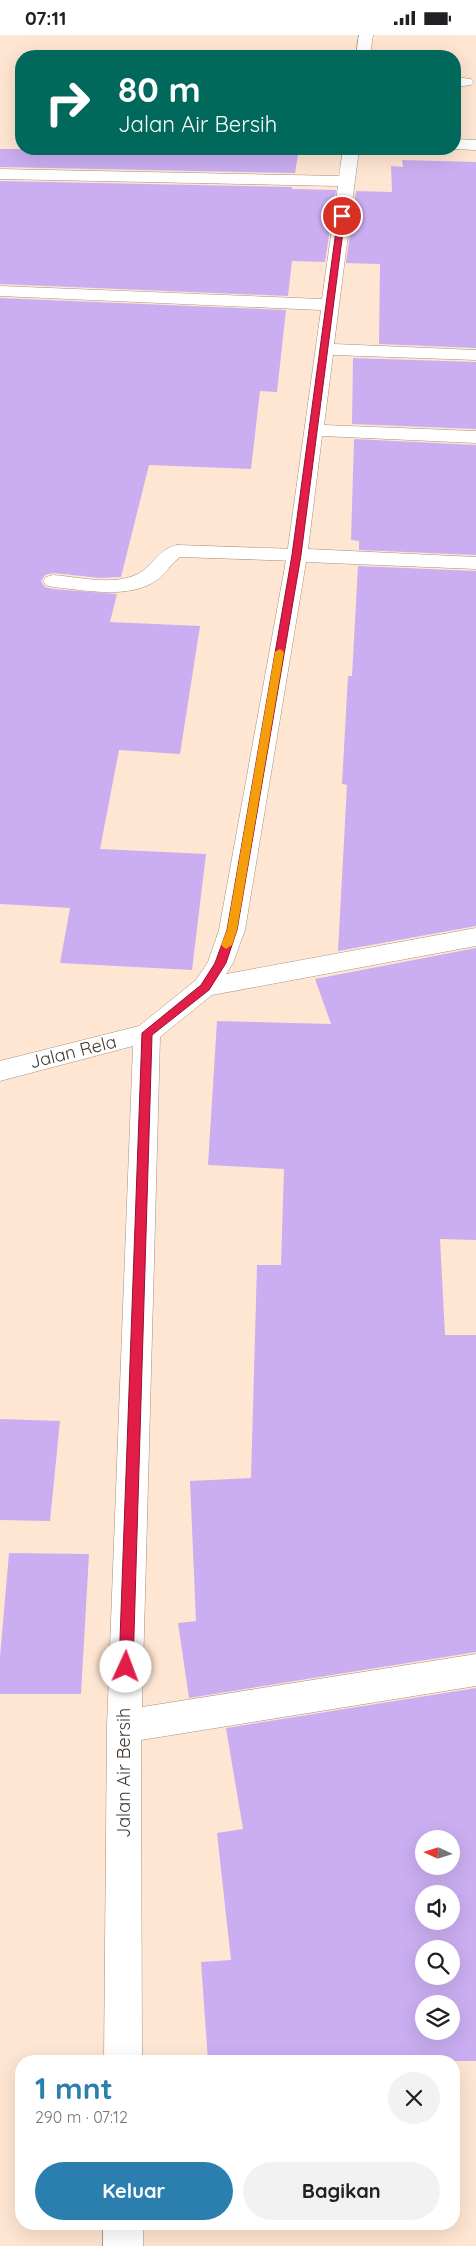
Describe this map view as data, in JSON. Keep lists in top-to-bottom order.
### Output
{
  "streets": {
    "street": ["Jalan Rela", "Jalan Air Bersih"]
  },
  "crossings": [
    ["Jalan Rela", "Jalan Air Bersih"]
  ],
  "north": "left",
  "page": {
    "status": "07:11",
    "turn": ["80 m", "Jalan Air Bersih"],
    "heading": ["1 mnt", "290 m · 07:12"],
    "buttons": ["Keluar", "Bagikan"]
  }
}
